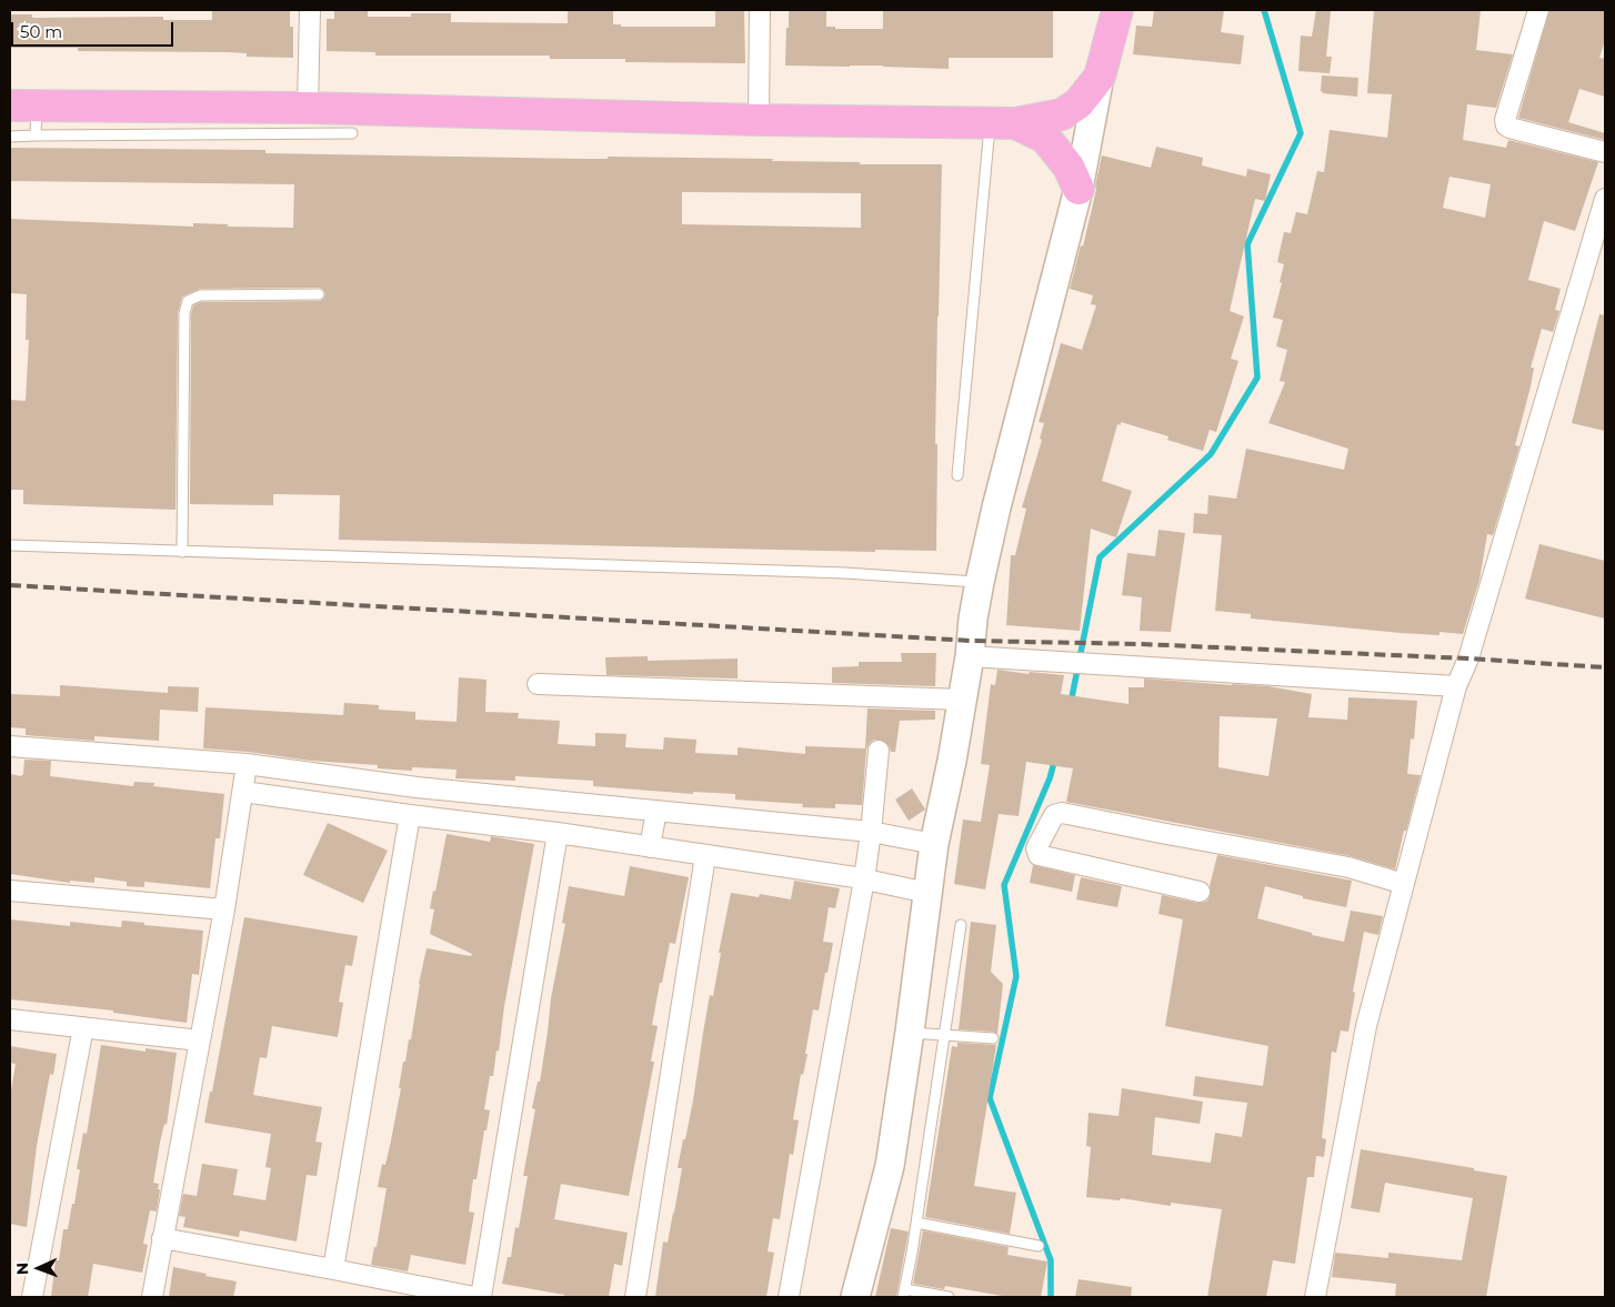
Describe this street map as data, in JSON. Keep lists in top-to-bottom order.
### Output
{
  "scale_bar": "50 m",
  "north": "left"
}
